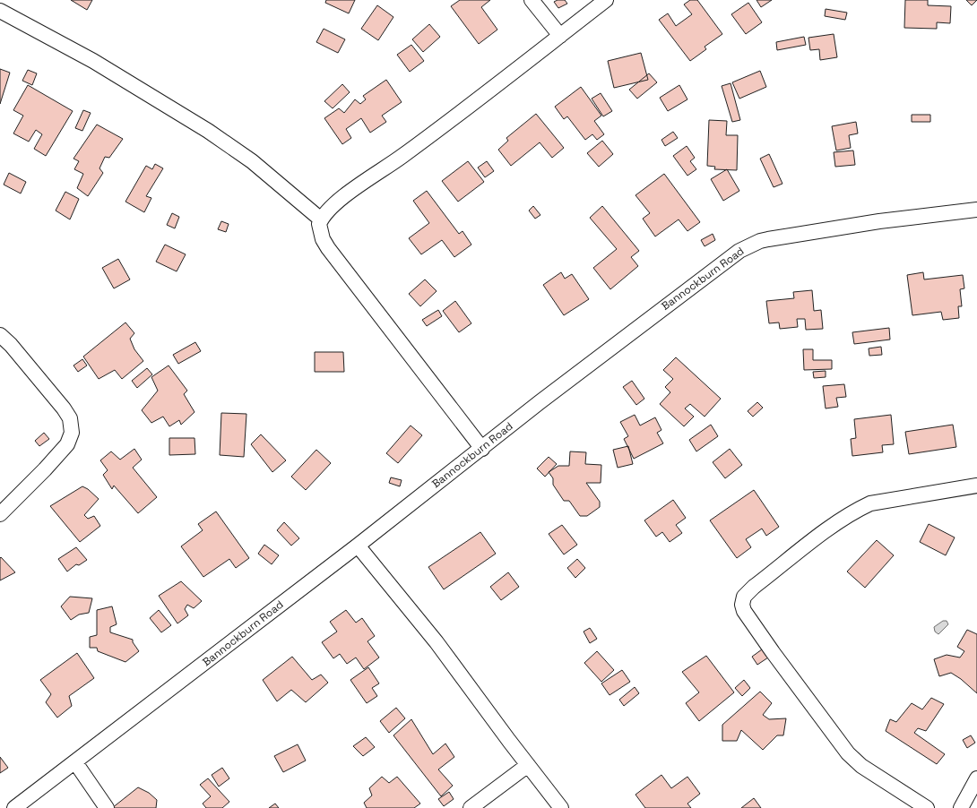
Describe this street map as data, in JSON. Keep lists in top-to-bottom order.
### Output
{
  "streets": {
    "street": ["Bannockburn Road"]
  }
}
